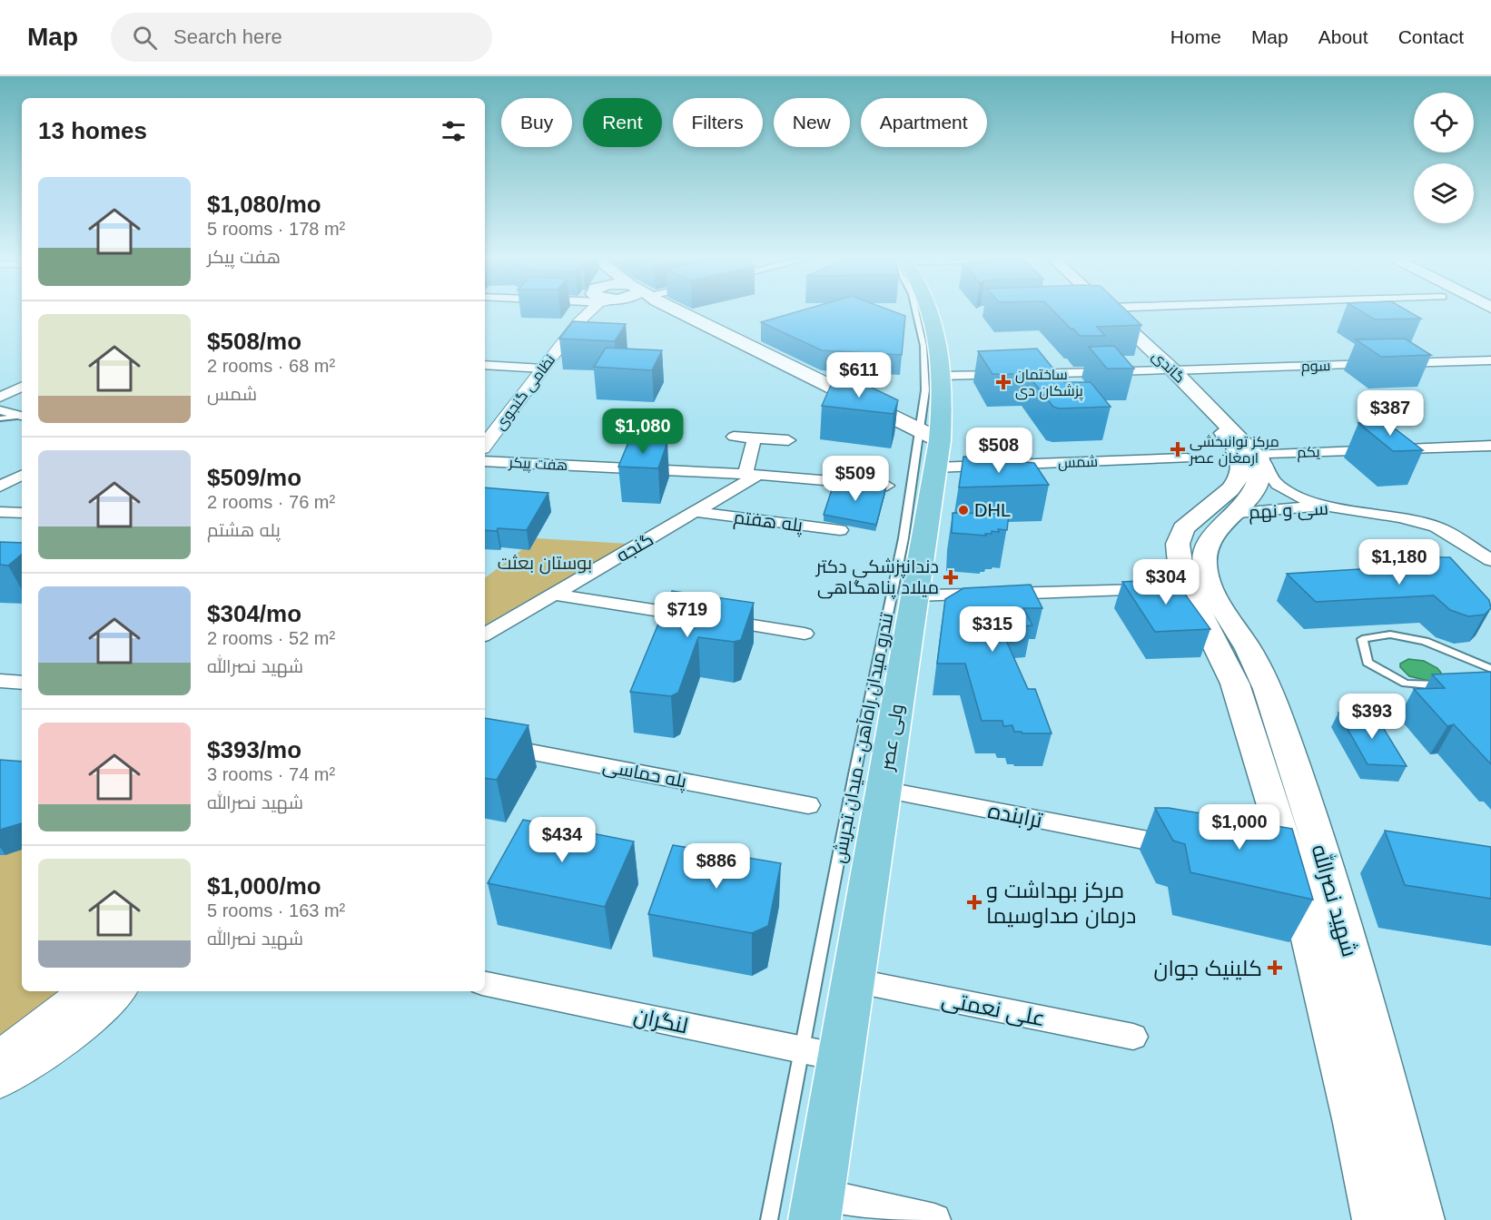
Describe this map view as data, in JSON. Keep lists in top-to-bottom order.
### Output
{
  "streets": {
    "main road": ["گاندی", "ولی عصر", "شهید نصرالله"],
    "street": [
      "سوم",
      "نظامی گنجوی",
      "یکم",
      "شمس",
      "هفت پیکر",
      "سی و نهم",
      "پله هفتم",
      "گنجه",
      "پله حماسی",
      "ترابنده",
      "علی نعمتی",
      "لنگران"
    ],
    "lane": ["تندرو میدان راه‌آهن - میدان تجریش"]
  },
  "crossings": [
    ["سوم", "گاندی"],
    ["سوم", "ولی عصر"],
    ["گاندی", "یکم"],
    ["گاندی", "شهید نصرالله"],
    ["یکم", "شهید نصرالله"],
    ["شمس", "ولی عصر"],
    ["شمس", "تندرو میدان راه‌آهن - میدان تجریش"],
    ["هفت پیکر", "گنجه"],
    ["سی و نهم", "شهید نصرالله"],
    ["پله هفتم", "گنجه"],
    ["ولی عصر", "تندرو میدان راه‌آهن - میدان تجریش"],
    ["ولی عصر", "ترابنده"],
    ["ولی عصر", "علی نعمتی"],
    ["ولی عصر", "لنگران"],
    ["تندرو میدان راه‌آهن - میدان تجریش", "لنگران"]
  ],
  "parks": ["بوستان بعثت"],
  "places": {
    "health": [
      "ساختمان پزشکان دی",
      "مرکز توانبخشی ارمغان عصر",
      "دندانپزشکی دکتر میلاد پناهگاهی",
      "مرکز بهداشت و درمان صداوسیما",
      "کلینیک جوان"
    ],
    "other": ["DHL"]
  },
  "page": {
    "header": "Map",
    "search": "Search here",
    "nav": [
      "Home",
      "Map",
      "About",
      "Contact"
    ],
    "chip": [
      "Buy",
      "Rent",
      "Filters",
      "New",
      "Apartment"
    ],
    "heading": "13 homes",
    "list": [
      {
        "name": "$1,080/mo",
        "note": "5 rooms · 178 m² · هفت پیکر"
      },
      {
        "name": "$508/mo",
        "note": "2 rooms · 68 m² · شمس"
      },
      {
        "name": "$509/mo",
        "note": "2 rooms · 76 m² · پله هشتم"
      },
      {
        "name": "$304/mo",
        "note": "2 rooms · 52 m² · شهید نصرالله"
      },
      {
        "name": "$393/mo",
        "note": "3 rooms · 74 m² · شهید نصرالله"
      },
      {
        "name": "$1,000/mo",
        "note": "5 rooms · 163 m² · شهید نصرالله"
      }
    ],
    "price": [
      "$611",
      "$387",
      "$1,080",
      "$508",
      "$509",
      "$1,180",
      "$304",
      "$719",
      "$315",
      "$393",
      "$1,000",
      "$434",
      "$886"
    ]
  }
}
